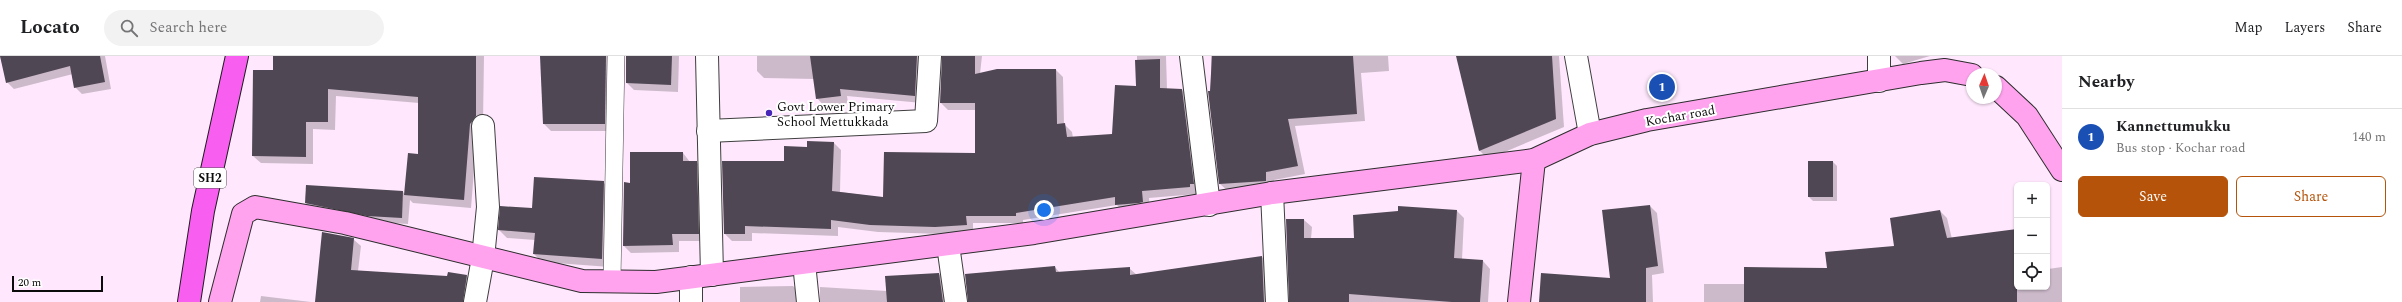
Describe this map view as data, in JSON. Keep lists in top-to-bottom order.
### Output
{
  "streets": {
    "main road": ["SH2"],
    "street": ["Kochar road"]
  },
  "places": ["Govt Lower Primary School Mettukkada"],
  "scale_bar": "20 m",
  "north": "top",
  "page": {
    "header": "Locato",
    "search": "Search here",
    "nav": ["Map", "Layers", "Share"],
    "heading": "Nearby",
    "pins": "1",
    "list": [
      {
        "mark": "1",
        "name": "Kannettumukku",
        "note": "Bus stop · Kochar road",
        "value": "140 m"
      }
    ],
    "buttons": ["Save", "Share"],
    "map_buttons": ["+", "−"],
    "scale": "20 m"
  }
}
